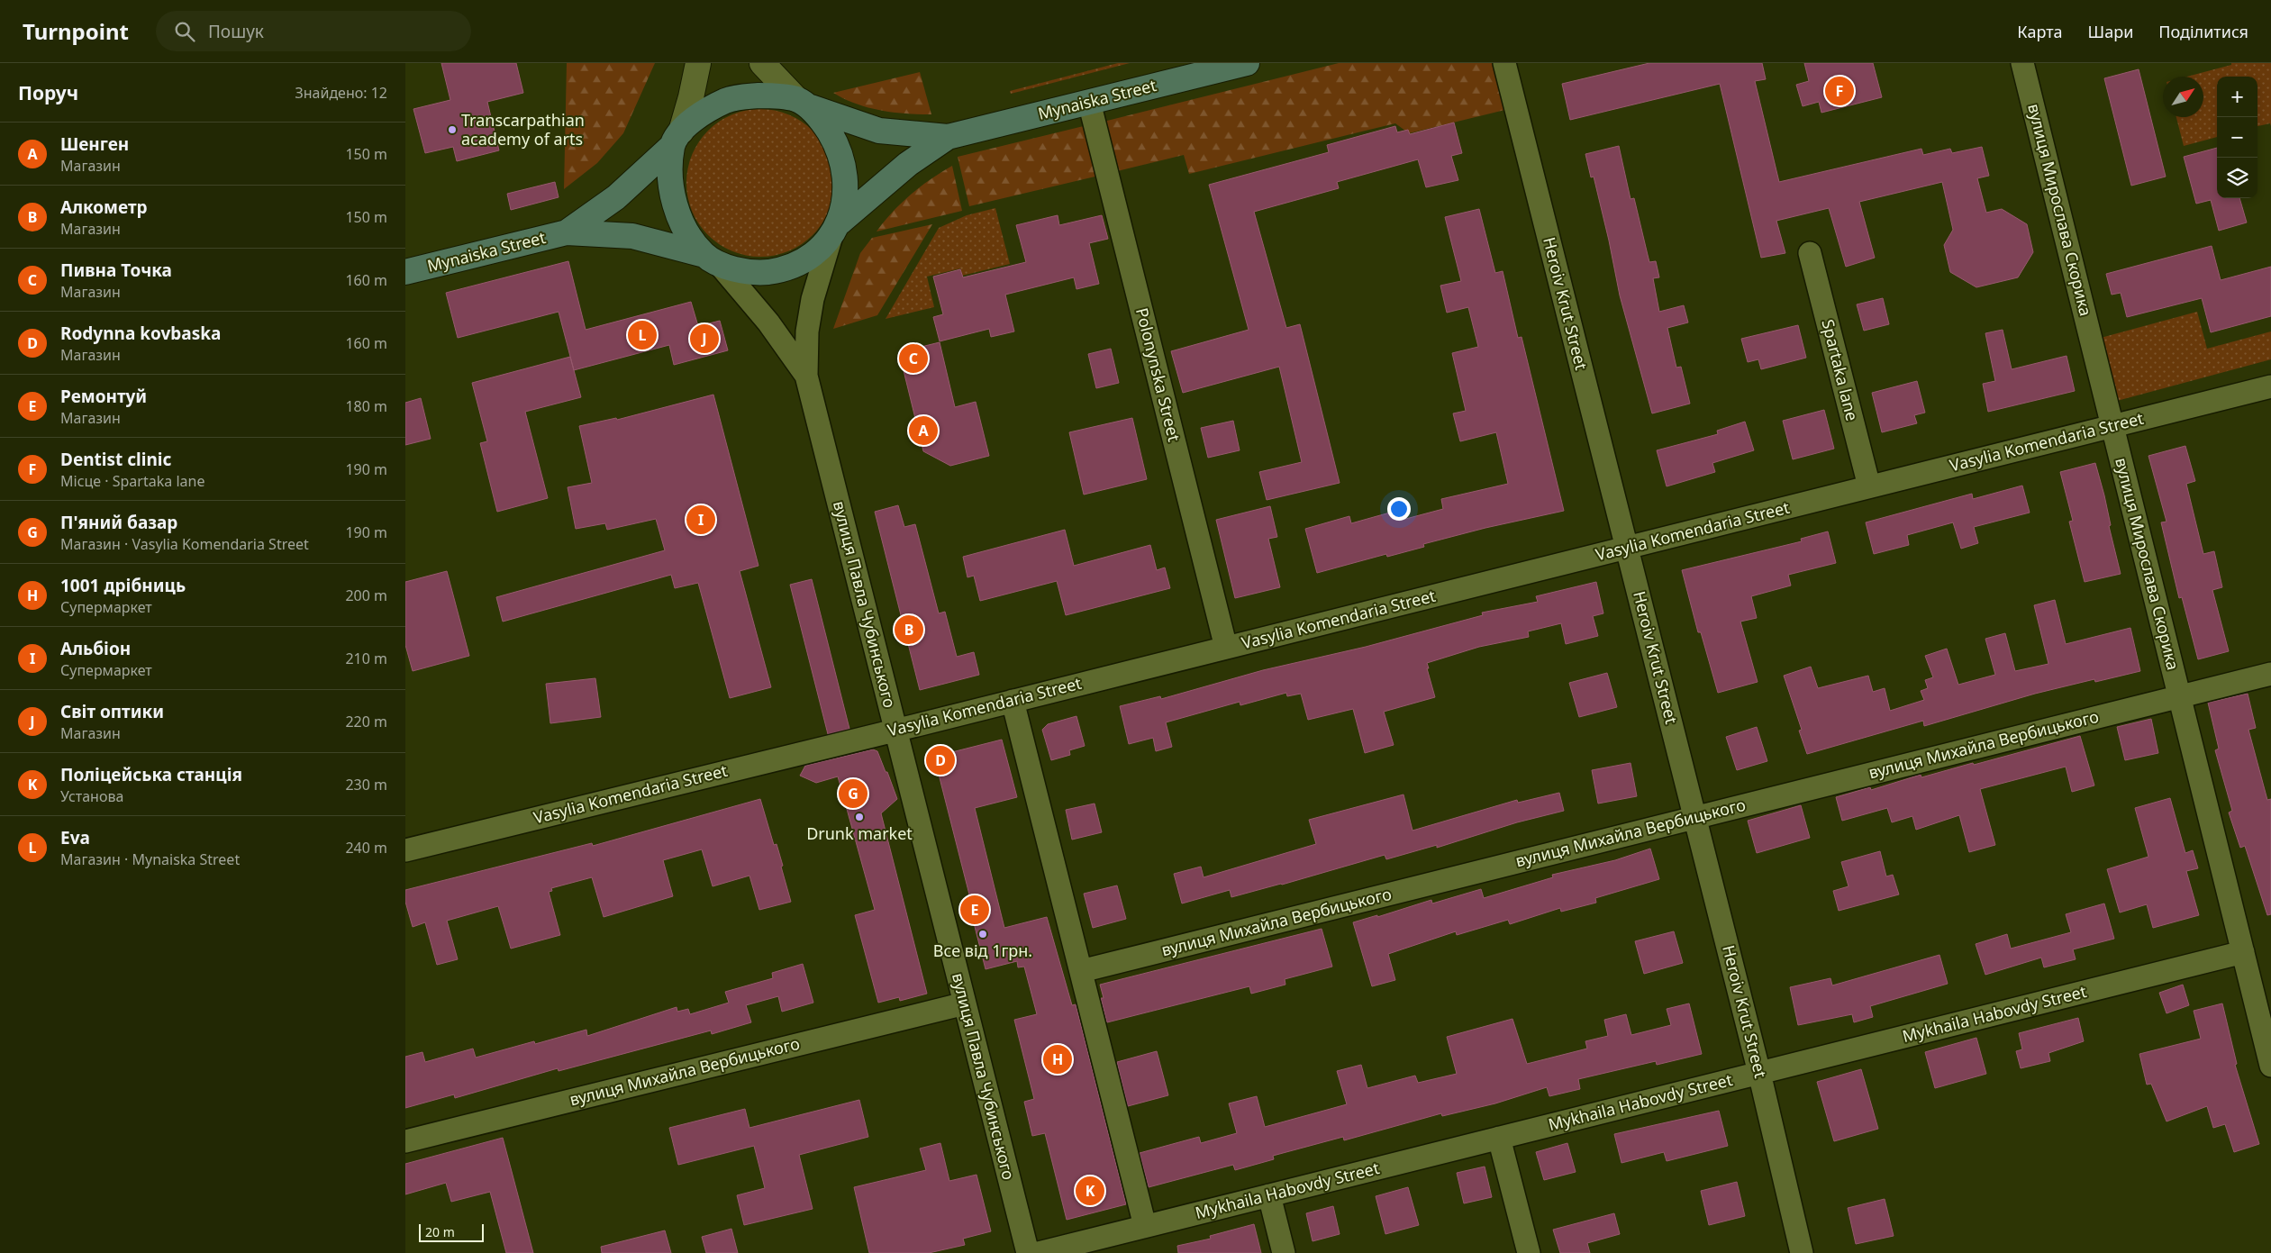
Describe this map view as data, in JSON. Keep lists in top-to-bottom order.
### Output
{
  "streets": {
    "main road": ["Mynaiska Street"],
    "street": [
      "вулиця Мирослава Скорика",
      "Heroiv Krut Street",
      "Spartaka lane",
      "Polonynska Street",
      "Vasylia Komendaria Street",
      "вулиця Павла Чубинського",
      "вулиця Михайла Вербицького",
      "Mykhaila Habovdy Street"
    ]
  },
  "crossings": [
    ["Mynaiska Street", "Polonynska Street"],
    ["Mynaiska Street", "вулиця Павла Чубинського"],
    ["вулиця Мирослава Скорика", "Vasylia Komendaria Street"],
    ["вулиця Мирослава Скорика", "вулиця Михайла Вербицького"],
    ["вулиця Мирослава Скорика", "Mykhaila Habovdy Street"],
    ["Heroiv Krut Street", "Vasylia Komendaria Street"],
    ["Heroiv Krut Street", "вулиця Михайла Вербицького"],
    ["Heroiv Krut Street", "Mykhaila Habovdy Street"],
    ["Spartaka lane", "Vasylia Komendaria Street"],
    ["Polonynska Street", "Vasylia Komendaria Street"],
    ["Vasylia Komendaria Street", "вулиця Павла Чубинського"],
    ["вулиця Павла Чубинського", "вулиця Михайла Вербицького"]
  ],
  "places": ["Transcarpathian academy of arts", "Drunk market", "Все від 1грн."],
  "scale_bar": "20 m",
  "north": "top right",
  "page": {
    "header": "Turnpoint",
    "search": "Пошук",
    "nav": ["Карта", "Шари", "Поділитися"],
    "heading": ["Поруч", "Знайдено: 12"],
    "pins": [
      "F",
      "L",
      "J",
      "C",
      "A",
      "I",
      "B",
      "D",
      "G",
      "E",
      "H",
      "K"
    ],
    "map_buttons": ["+", "−"],
    "list": [
      {
        "mark": "A",
        "name": "Шенген",
        "note": "Магазин",
        "value": "150 m"
      },
      {
        "mark": "B",
        "name": "Алкометр",
        "note": "Магазин",
        "value": "150 m"
      },
      {
        "mark": "C",
        "name": "Пивна Точка",
        "note": "Магазин",
        "value": "160 m"
      },
      {
        "mark": "D",
        "name": "Rodynna kovbaska",
        "note": "Магазин",
        "value": "160 m"
      },
      {
        "mark": "E",
        "name": "Ремонтуй",
        "note": "Магазин",
        "value": "180 m"
      },
      {
        "mark": "F",
        "name": "Dentist clinic",
        "note": "Місце · Spartaka lane",
        "value": "190 m"
      },
      {
        "mark": "G",
        "name": "П'яний базар",
        "note": "Магазин · Vasylia Komendaria Street",
        "value": "190 m"
      },
      {
        "mark": "H",
        "name": "1001 дрібниць",
        "note": "Супермаркет",
        "value": "200 m"
      },
      {
        "mark": "I",
        "name": "Альбіон",
        "note": "Супермаркет",
        "value": "210 m"
      },
      {
        "mark": "J",
        "name": "Світ оптики",
        "note": "Магазин",
        "value": "220 m"
      },
      {
        "mark": "K",
        "name": "Поліцейська станція",
        "note": "Установа",
        "value": "230 m"
      },
      {
        "mark": "L",
        "name": "Eva",
        "note": "Магазин · Mynaiska Street",
        "value": "240 m"
      }
    ],
    "scale": "20 m"
  }
}
